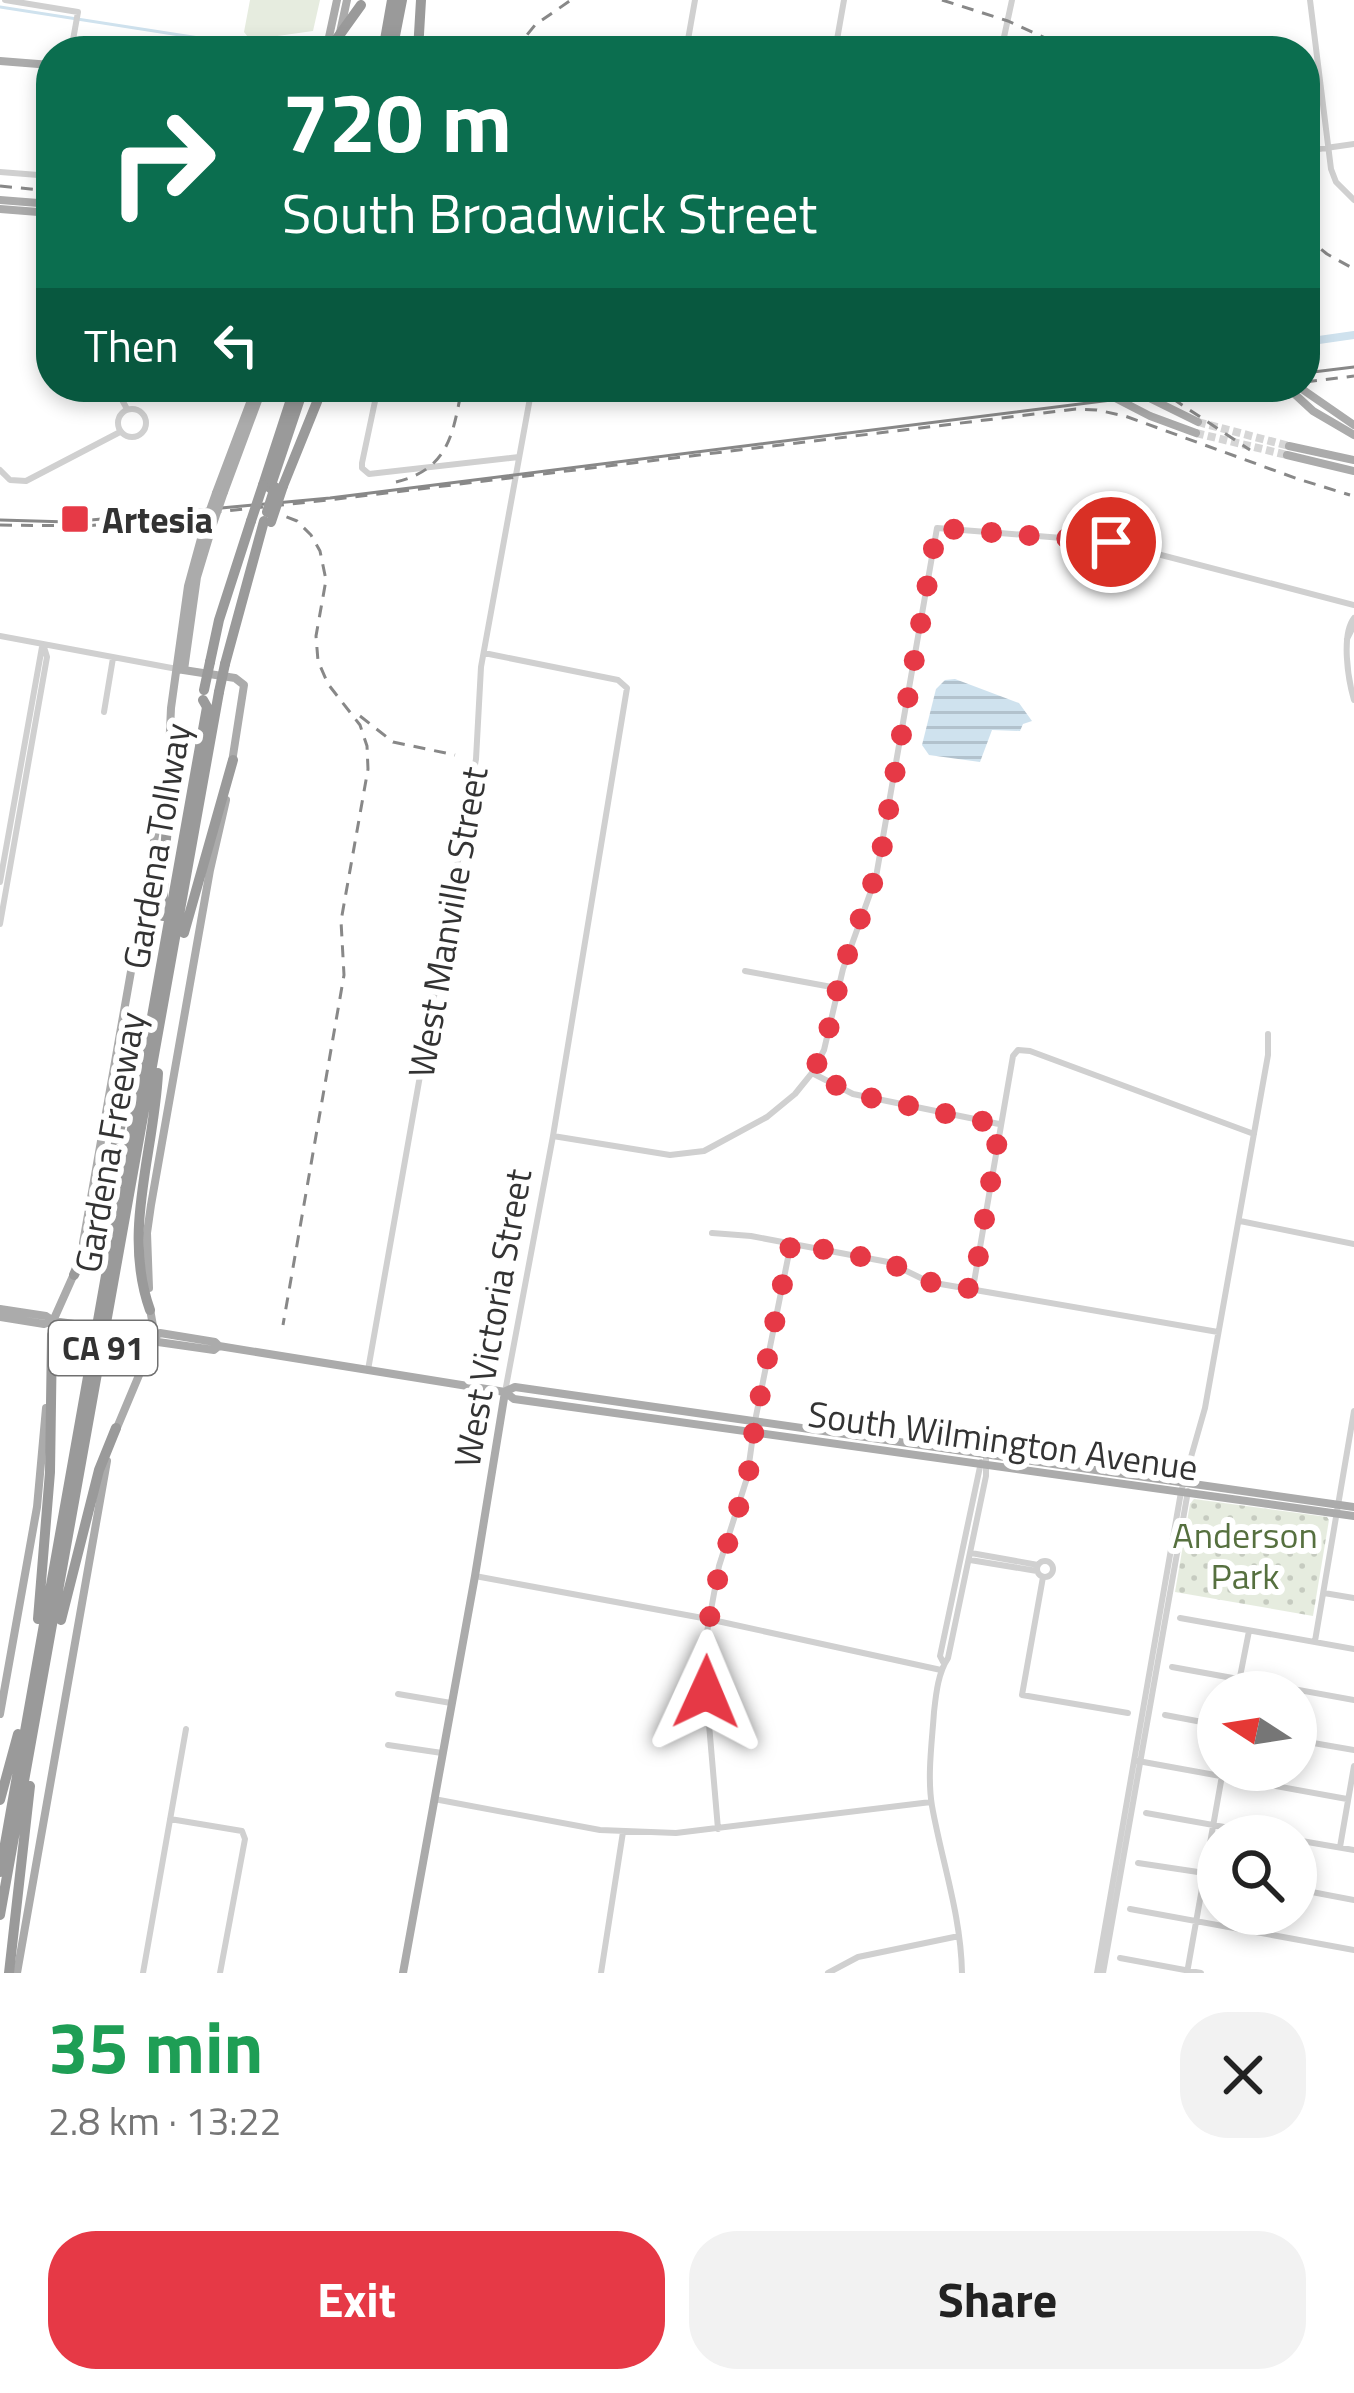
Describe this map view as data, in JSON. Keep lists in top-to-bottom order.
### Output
{
  "streets": {
    "highway": ["Gardena Tollway", "Gardena Freeway", "CA 91"],
    "main road": ["West Victoria Street", "South Wilmington Avenue"],
    "street": ["West Manville Street"]
  },
  "crossings": [
    ["Gardena Tollway", "Gardena Freeway"],
    ["West Manville Street", "South Wilmington Avenue"],
    ["West Victoria Street", "South Wilmington Avenue"]
  ],
  "parks": ["Anderson Park"],
  "places": {
    "transit": ["Artesia"]
  },
  "north": "left",
  "page": {
    "turn": ["720 m", "South Broadwick Street"],
    "then": "Then",
    "heading": ["35 min", "2.8 km · 13:22"],
    "buttons": ["Exit", "Share"]
  }
}
